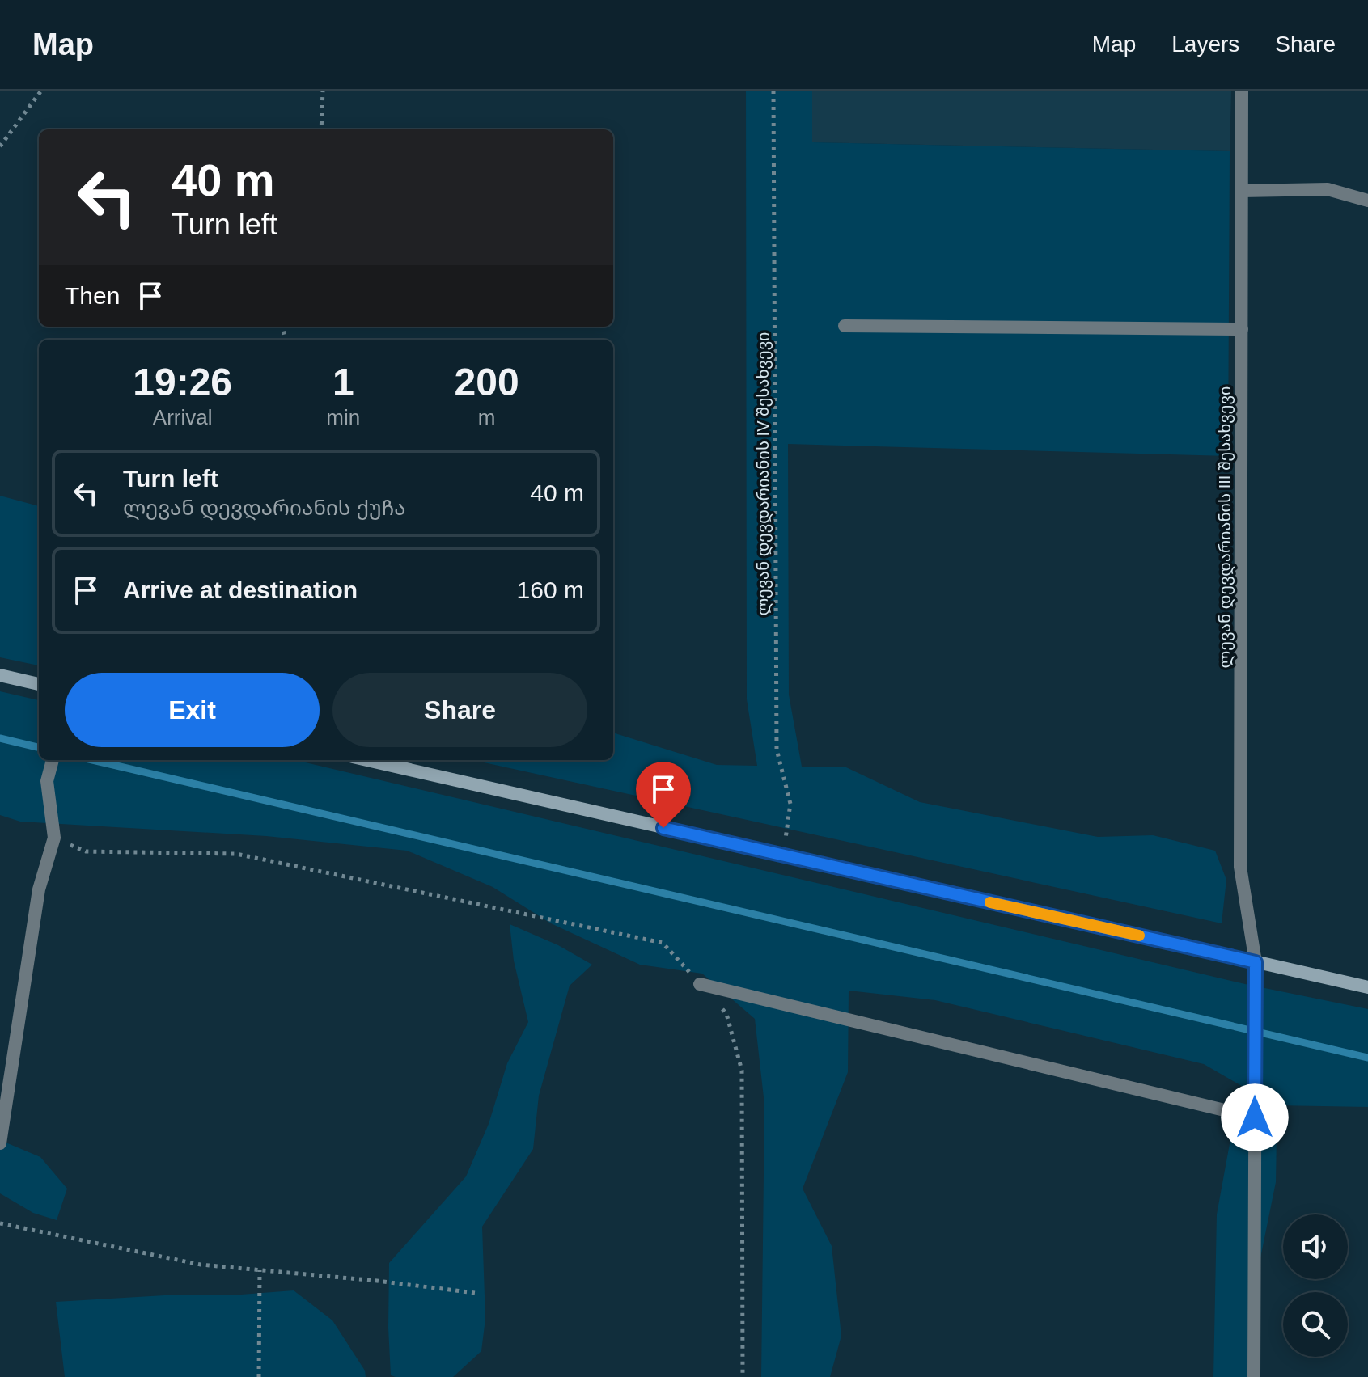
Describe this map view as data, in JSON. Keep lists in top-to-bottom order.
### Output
{
  "streets": {
    "street": ["ლევან დევდარიანის III შესახვევი"],
    "path": ["ლევან დევდარიანის IV შესახვევი"]
  },
  "page": {
    "header": "Map",
    "nav": ["Map", "Layers", "Share"],
    "turn": ["40 m", "Turn left"],
    "then": "Then",
    "eta": [
      "19:26",
      "Arrival",
      "1",
      "min",
      "200",
      "m"
    ],
    "list": [
      {
        "name": "Turn left",
        "note": "ლევან დევდარიანის ქუჩა",
        "value": "40 m"
      },
      {
        "name": "Arrive at destination",
        "value": "160 m"
      }
    ],
    "buttons": ["Exit", "Share"]
  }
}
